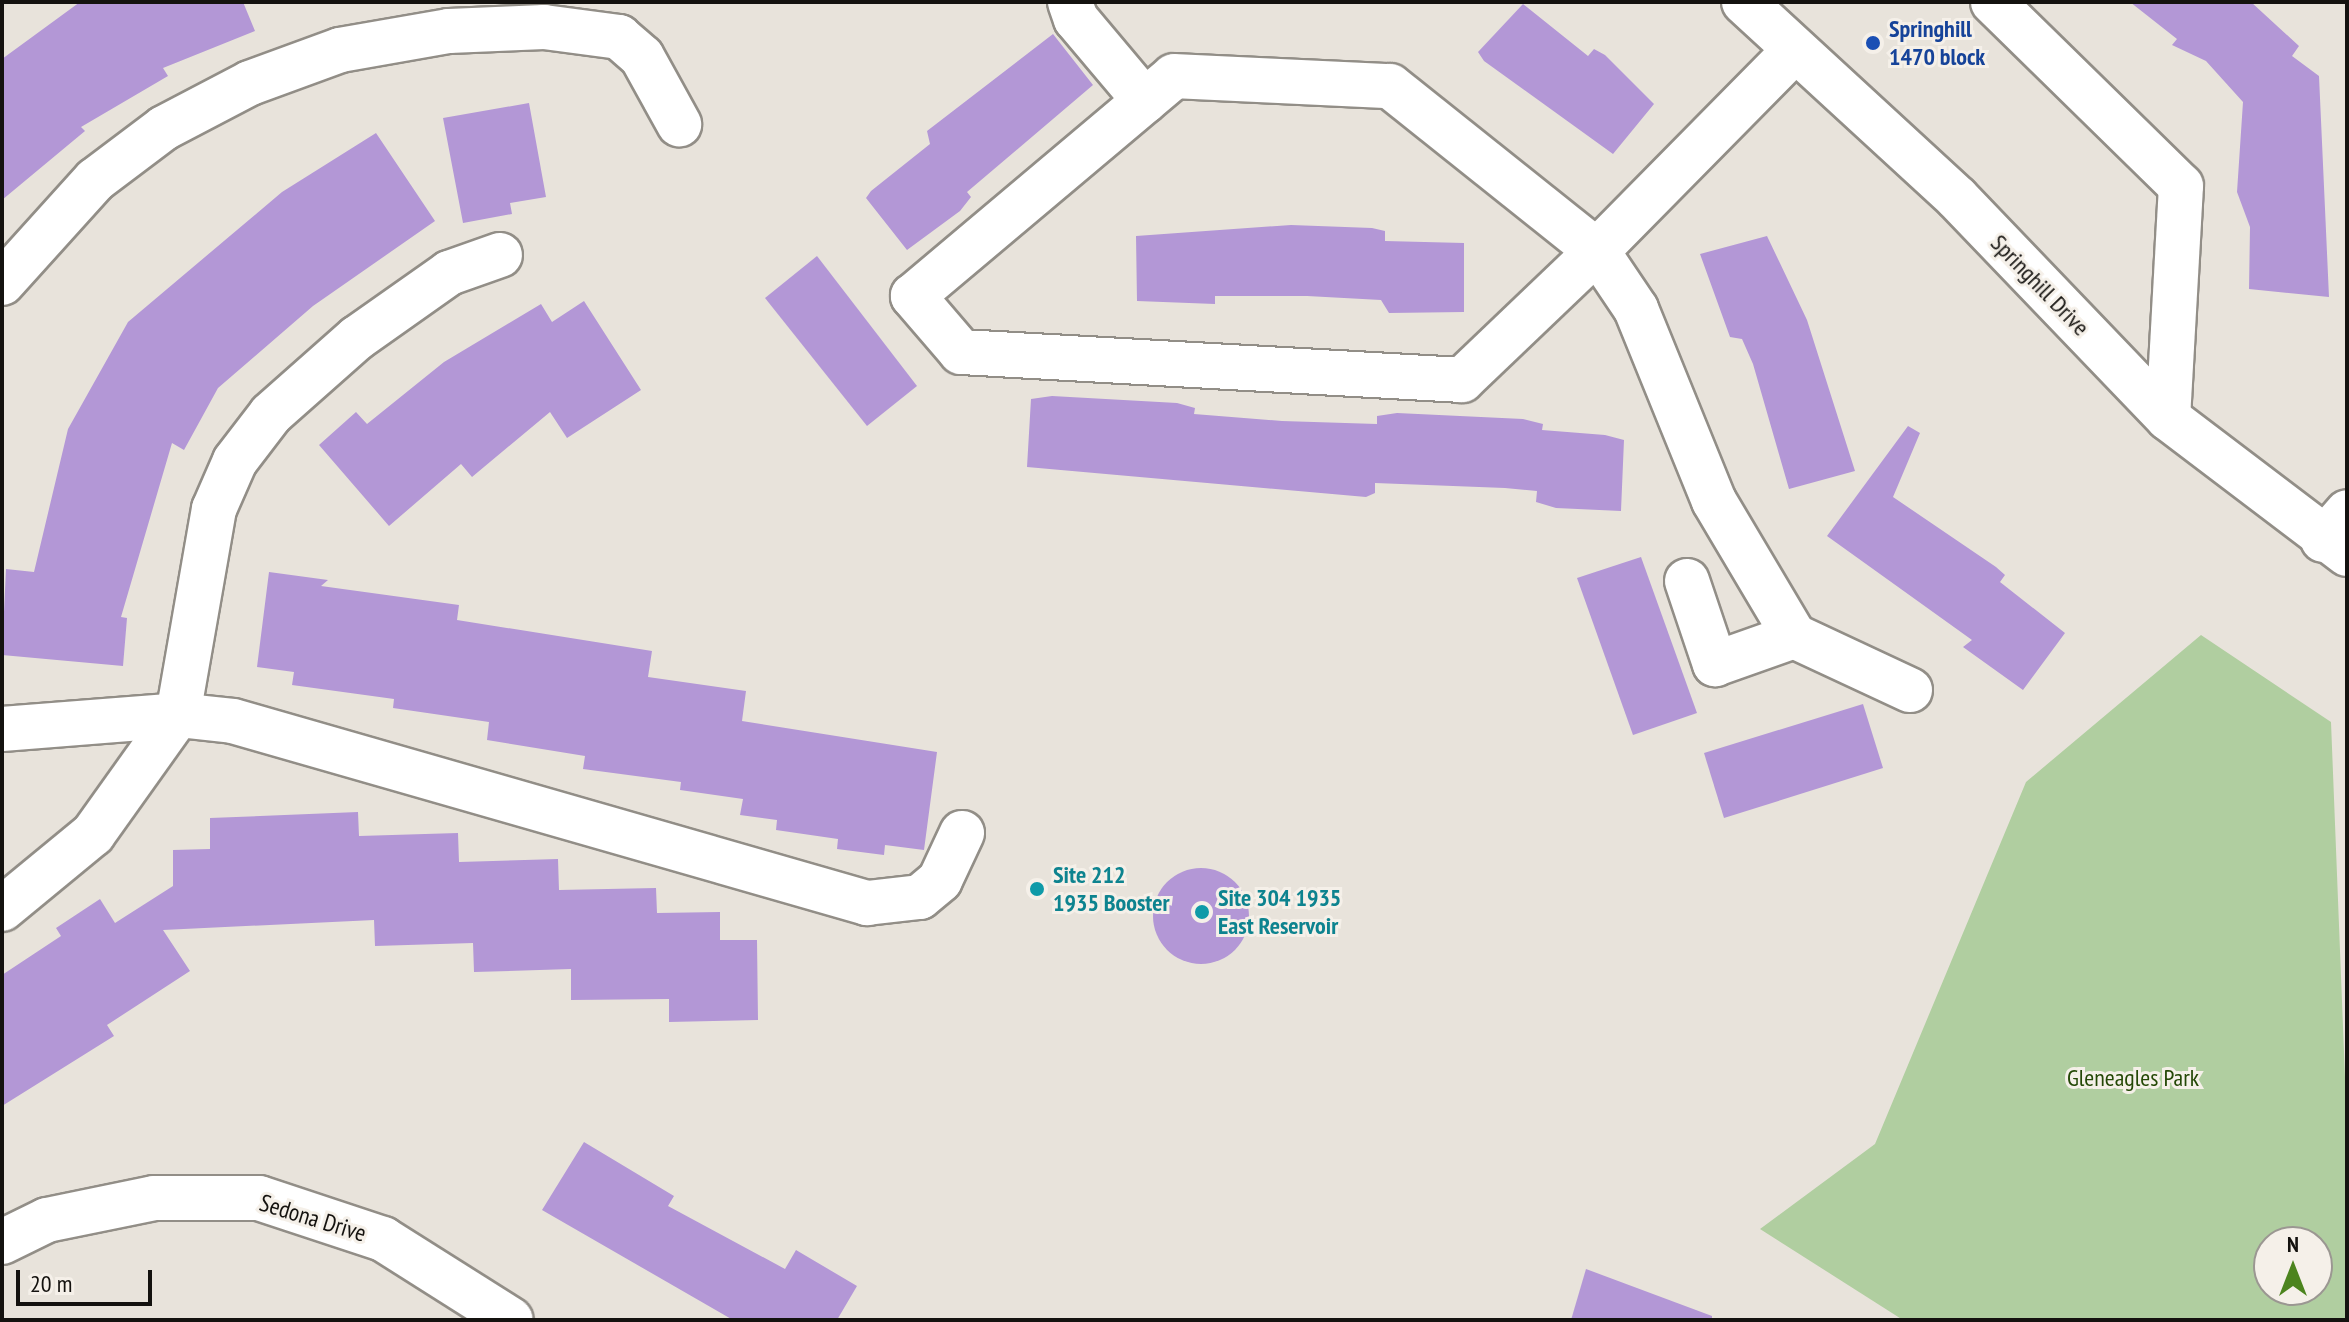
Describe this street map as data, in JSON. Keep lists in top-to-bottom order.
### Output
{
  "streets": {
    "street": ["Springhill Drive", "Sedona Drive"]
  },
  "parks": ["Gleneagles Park"],
  "places": ["Springhill 1470 block", "Site 212 1935 Booster", "Site 304 1935 East Reservoir"],
  "scale_bar": "20 m",
  "north": "top"
}
